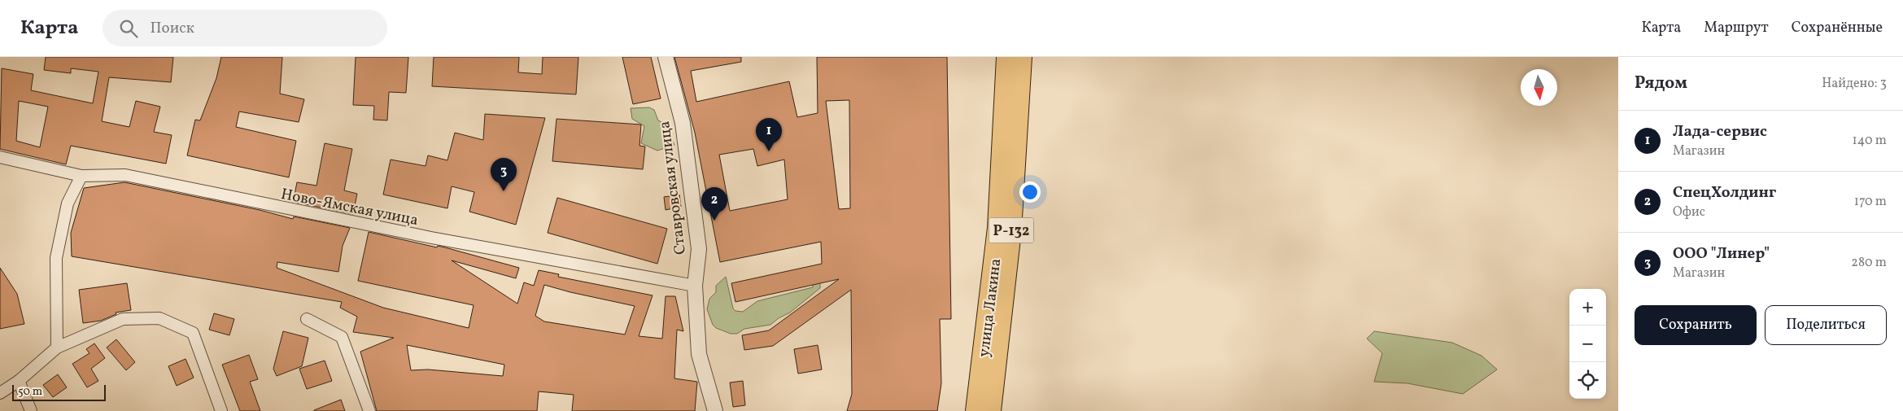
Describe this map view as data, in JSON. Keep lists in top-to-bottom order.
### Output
{
  "streets": {
    "highway": ["Р-132", "улица Лакина"],
    "street": ["Ставровская улица", "Ново-Ямская улица"]
  },
  "crossings": [
    ["Ставровская улица", "Ново-Ямская улица"]
  ],
  "scale_bar": "50 m",
  "north": "bottom",
  "page": {
    "header": "Карта",
    "search": "Поиск",
    "nav": ["Карта", "Маршрут", "Сохранённые"],
    "heading": ["Рядом", "Найдено: 3"],
    "list": [
      {
        "mark": "1",
        "name": "Лада-сервис",
        "note": "Магазин",
        "value": "140 m"
      },
      {
        "mark": "2",
        "name": "СпецХолдинг",
        "note": "Офис",
        "value": "170 m"
      },
      {
        "mark": "3",
        "name": "ООО \"Линер\"",
        "note": "Магазин",
        "value": "280 m"
      }
    ],
    "pins": ["1", "3", "2"],
    "map_buttons": ["+", "−"],
    "buttons": ["Сохранить", "Поделиться"],
    "scale": "50 m"
  }
}
